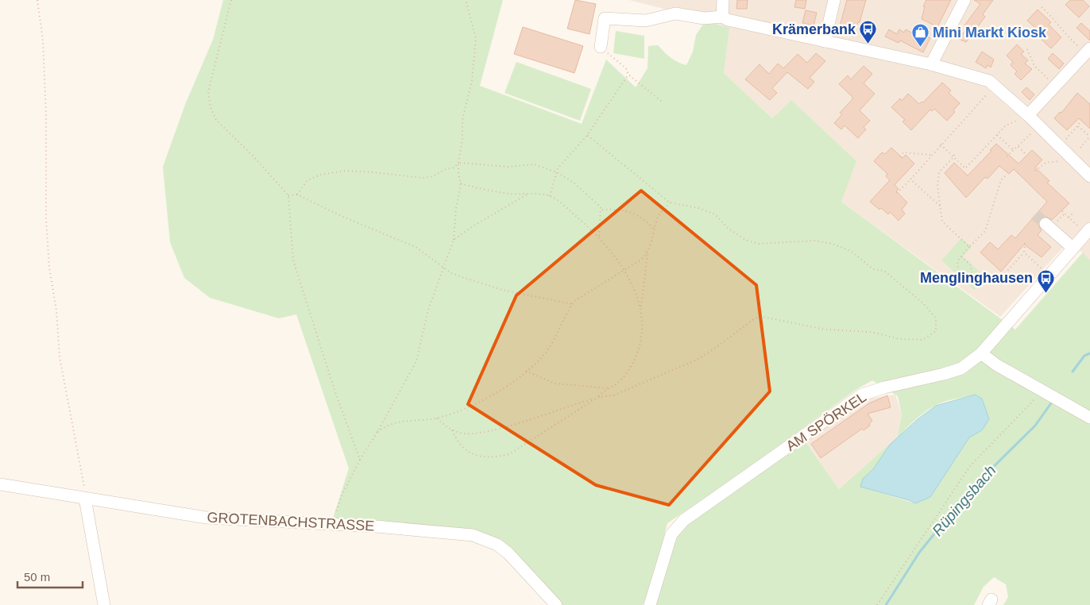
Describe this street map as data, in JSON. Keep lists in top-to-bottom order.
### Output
{
  "streets": {
    "street": ["AM SPÖRKEL", "GROTENBACHSTRASSE"]
  },
  "water": ["Rüpingsbach"],
  "places": {
    "bus stop": ["Krämerbank", "Menglinghausen"],
    "shop": ["Mini Markt Kiosk"]
  },
  "scale_bar": "50 m"
}
